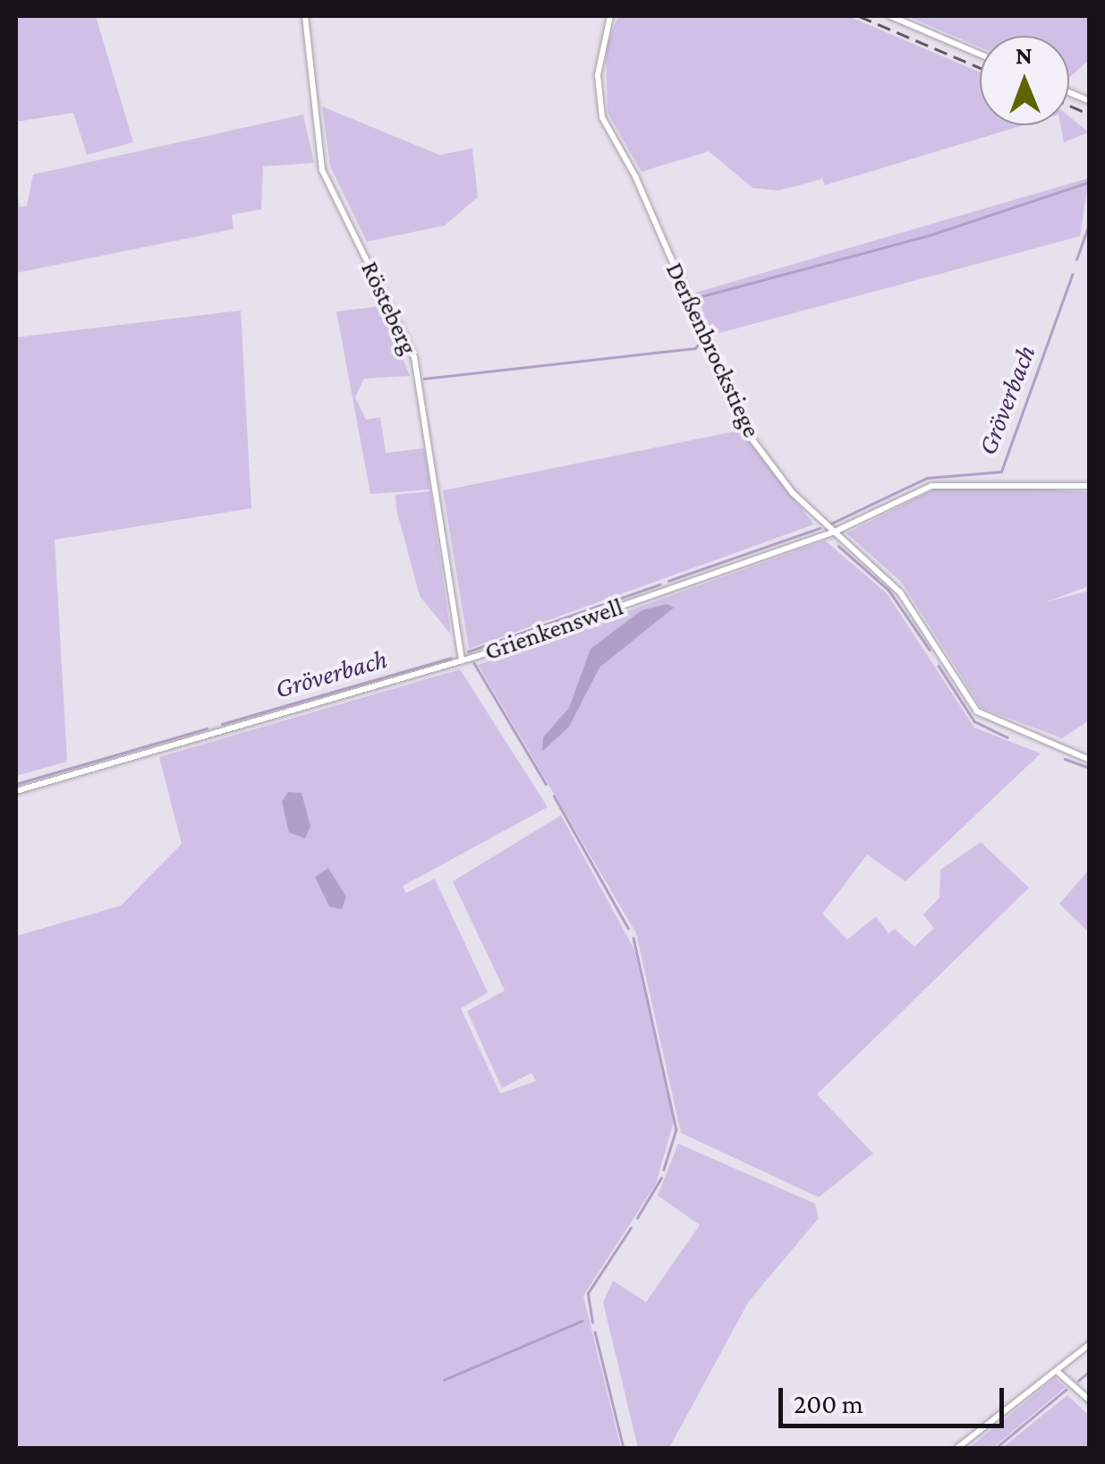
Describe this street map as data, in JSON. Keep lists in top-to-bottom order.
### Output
{
  "streets": {
    "street": ["Rösteberg", "Derßenbrockstiege", "Grienkenswell"]
  },
  "crossings": [
    ["Rösteberg", "Grienkenswell"],
    ["Derßenbrockstiege", "Grienkenswell"]
  ],
  "water": ["Gröverbach"],
  "scale_bar": "200 m",
  "north": "top"
}
